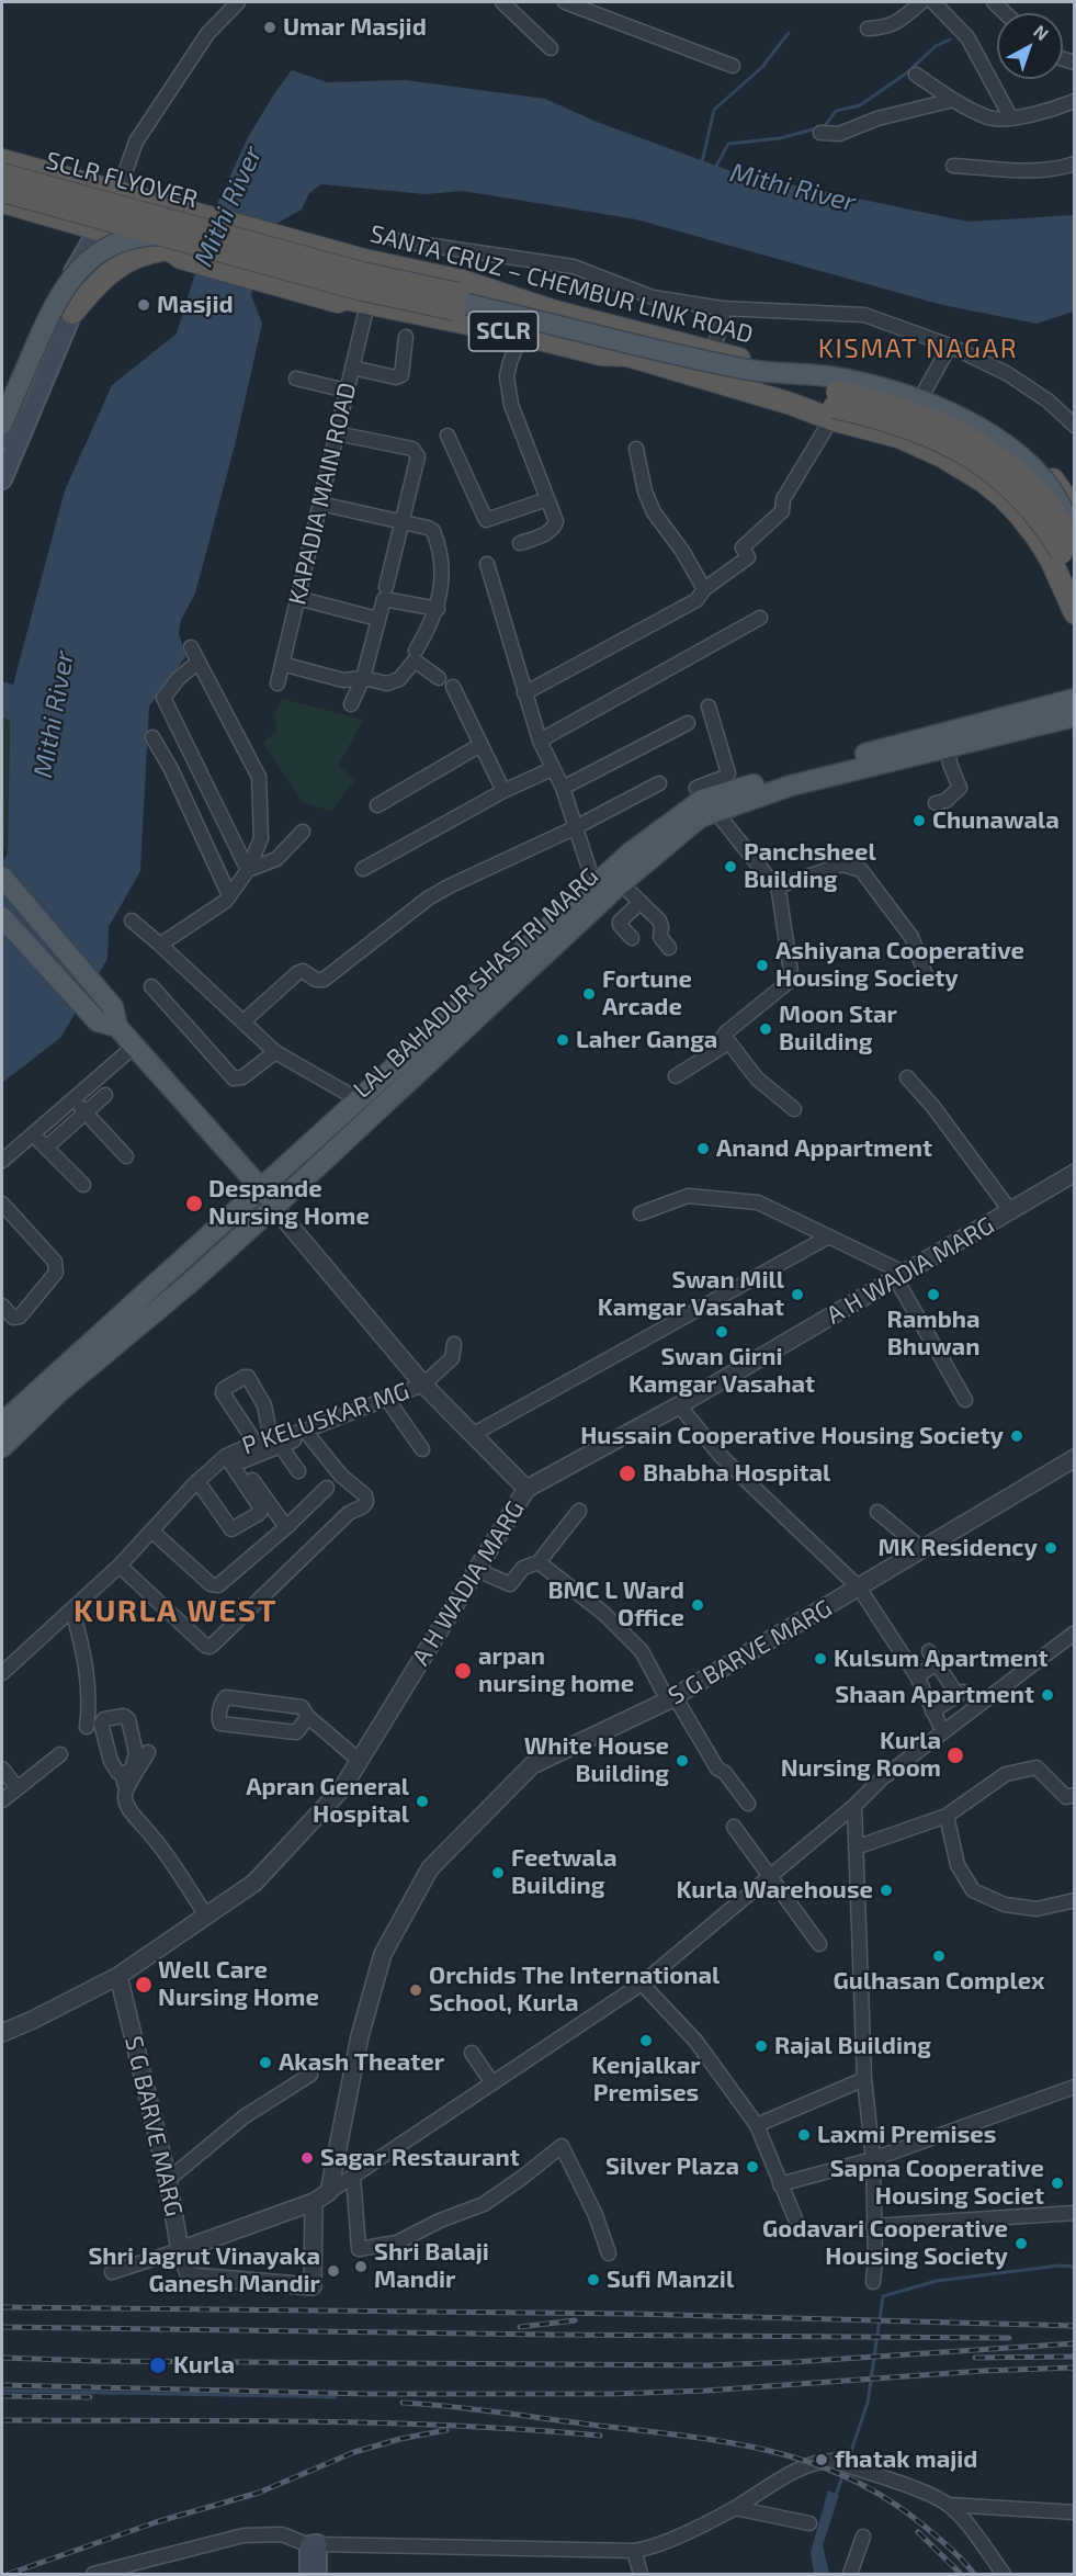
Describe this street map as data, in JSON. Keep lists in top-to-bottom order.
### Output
{
  "streets": {
    "highway": ["SCLR FLYOVER", "SANTA CRUZ – CHEMBUR LINK ROAD", "SCLR"],
    "main road": ["LAL BAHADUR SHASTRI MARG"],
    "street": [
      "KAPADIA MAIN ROAD",
      "A H WADIA MARG",
      "P KELUSKAR MG",
      "S G BARVE MARG"
    ]
  },
  "crossings": [
    ["SANTA CRUZ – CHEMBUR LINK ROAD", "SCLR"],
    ["SCLR", "KAPADIA MAIN ROAD"],
    ["A H WADIA MARG", "S G BARVE MARG"]
  ],
  "districts": ["KISMAT NAGAR", "KURLA WEST"],
  "water": ["Mithi River"],
  "places": [
    "Umar Masjid",
    "Masjid",
    "Chunawala",
    "Panchsheel Building",
    "Ashiyana Cooperative Housing Society",
    "Fortune Arcade",
    "Moon Star Building",
    "Laher Ganga",
    "Anand Appartment",
    "Despande Nursing Home",
    "Swan Mill Kamgar Vasahat",
    "Rambha Bhuwan",
    "Swan Girni Kamgar Vasahat",
    "Hussain Cooperative Housing Society",
    "Bhabha Hospital",
    "MK Residency",
    "BMC L Ward Office",
    "Kulsum Apartment",
    "arpan nursing home",
    "Shaan Apartment",
    "Kurla Nursing Room",
    "White House Building",
    "Apran General Hospital",
    "Feetwala Building",
    "Kurla Warehouse",
    "Gulhasan Complex",
    "Well Care Nursing Home",
    "Orchids The International School, Kurla",
    "Kenjalkar Premises",
    "Rajal Building",
    "Akash Theater",
    "Laxmi Premises",
    "Sagar Restaurant",
    "Silver Plaza",
    "Sapna Cooperative Housing Societ",
    "Godavari Cooperative Housing Society",
    "Shri Balaji Mandir",
    "Shri Jagrut Vinayaka Ganesh Mandir",
    "Sufi Manzil",
    "Kurla",
    "fhatak majid"
  ],
  "north": "top right"
}
